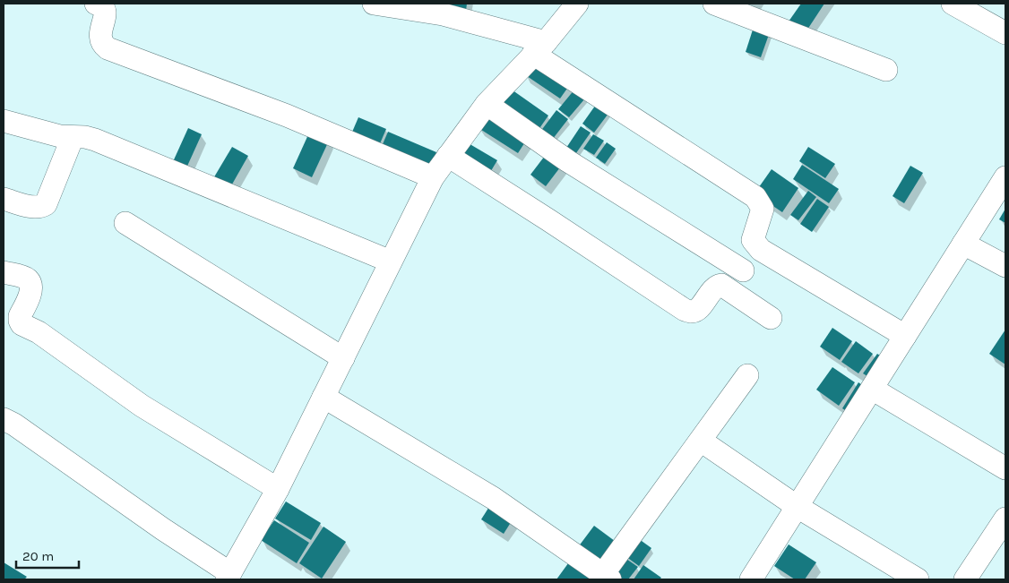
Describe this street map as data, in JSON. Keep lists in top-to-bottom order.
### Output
{
  "scale_bar": "20 m"
}
